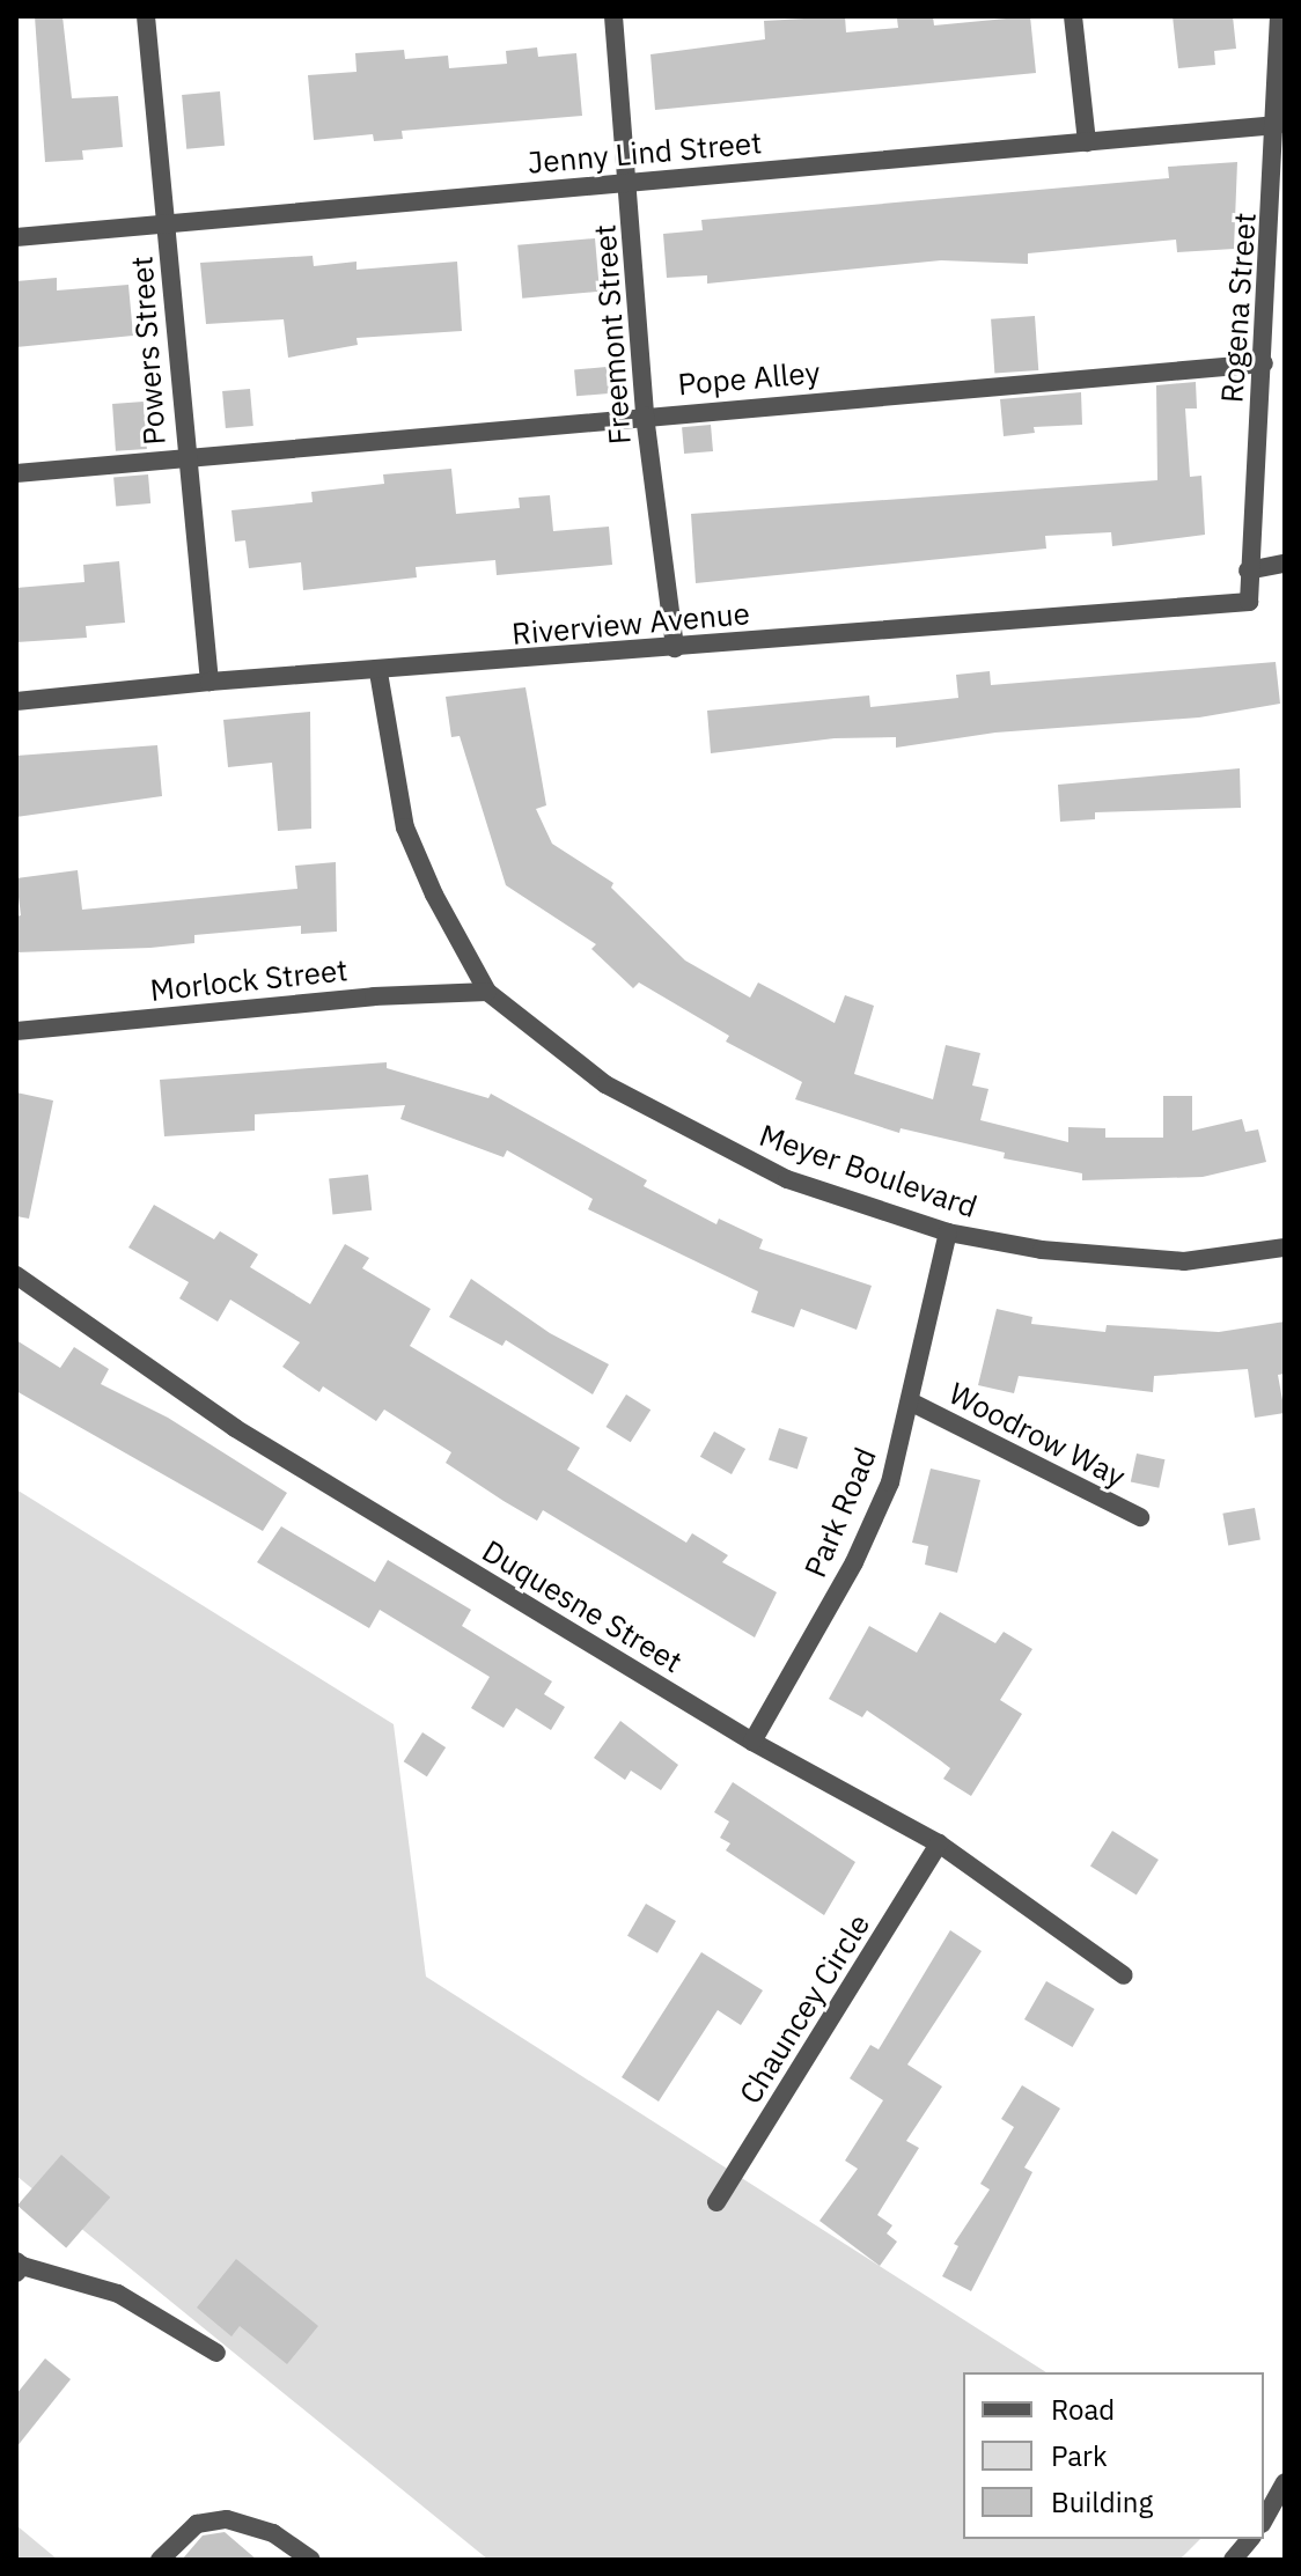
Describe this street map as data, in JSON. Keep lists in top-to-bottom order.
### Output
{
  "streets": {
    "street": [
      "Jenny Lind Street",
      "Rogena Street",
      "Freemont Street",
      "Powers Street",
      "Pope Alley",
      "Riverview Avenue",
      "Morlock Street",
      "Meyer Boulevard",
      "Woodrow Way",
      "Park Road",
      "Duquesne Street",
      "Chauncey Circle"
    ]
  },
  "crossings": [
    ["Jenny Lind Street", "Rogena Street"],
    ["Jenny Lind Street", "Freemont Street"],
    ["Jenny Lind Street", "Powers Street"],
    ["Rogena Street", "Pope Alley"],
    ["Rogena Street", "Riverview Avenue"],
    ["Freemont Street", "Pope Alley"],
    ["Freemont Street", "Riverview Avenue"],
    ["Powers Street", "Pope Alley"],
    ["Powers Street", "Riverview Avenue"],
    ["Riverview Avenue", "Meyer Boulevard"],
    ["Morlock Street", "Meyer Boulevard"],
    ["Meyer Boulevard", "Park Road"],
    ["Woodrow Way", "Park Road"],
    ["Park Road", "Duquesne Street"],
    ["Duquesne Street", "Chauncey Circle"]
  ],
  "legend": ["Road", "Park", "Building"]
}
